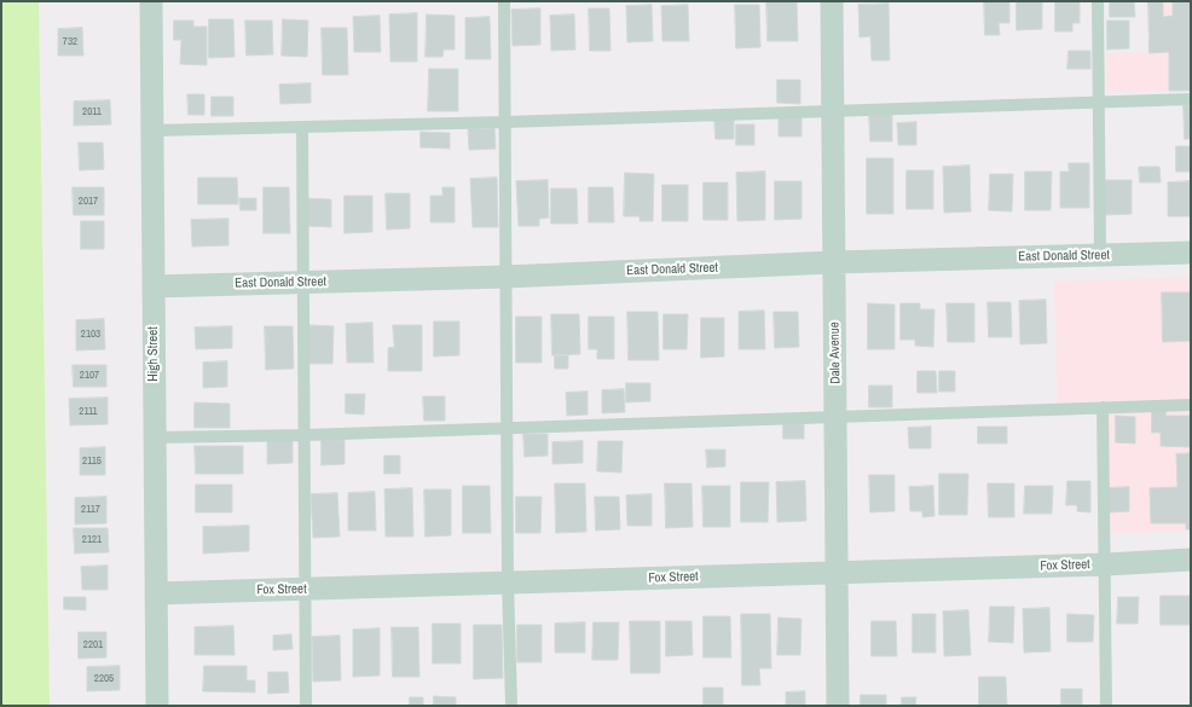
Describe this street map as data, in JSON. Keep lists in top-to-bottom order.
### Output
{
  "streets": {
    "street": [
      "East Donald Street",
      "Dale Avenue",
      "High Street",
      "Fox Street"
    ]
  },
  "crossings": [
    ["East Donald Street", "Dale Avenue"],
    ["East Donald Street", "High Street"],
    ["Dale Avenue", "Fox Street"],
    ["High Street", "Fox Street"]
  ],
  "house_numbers": [
    "732",
    "2011",
    "2017",
    "2103",
    "2107",
    "2111",
    "2115",
    "2117",
    "2121",
    "2201",
    "2205"
  ]
}
